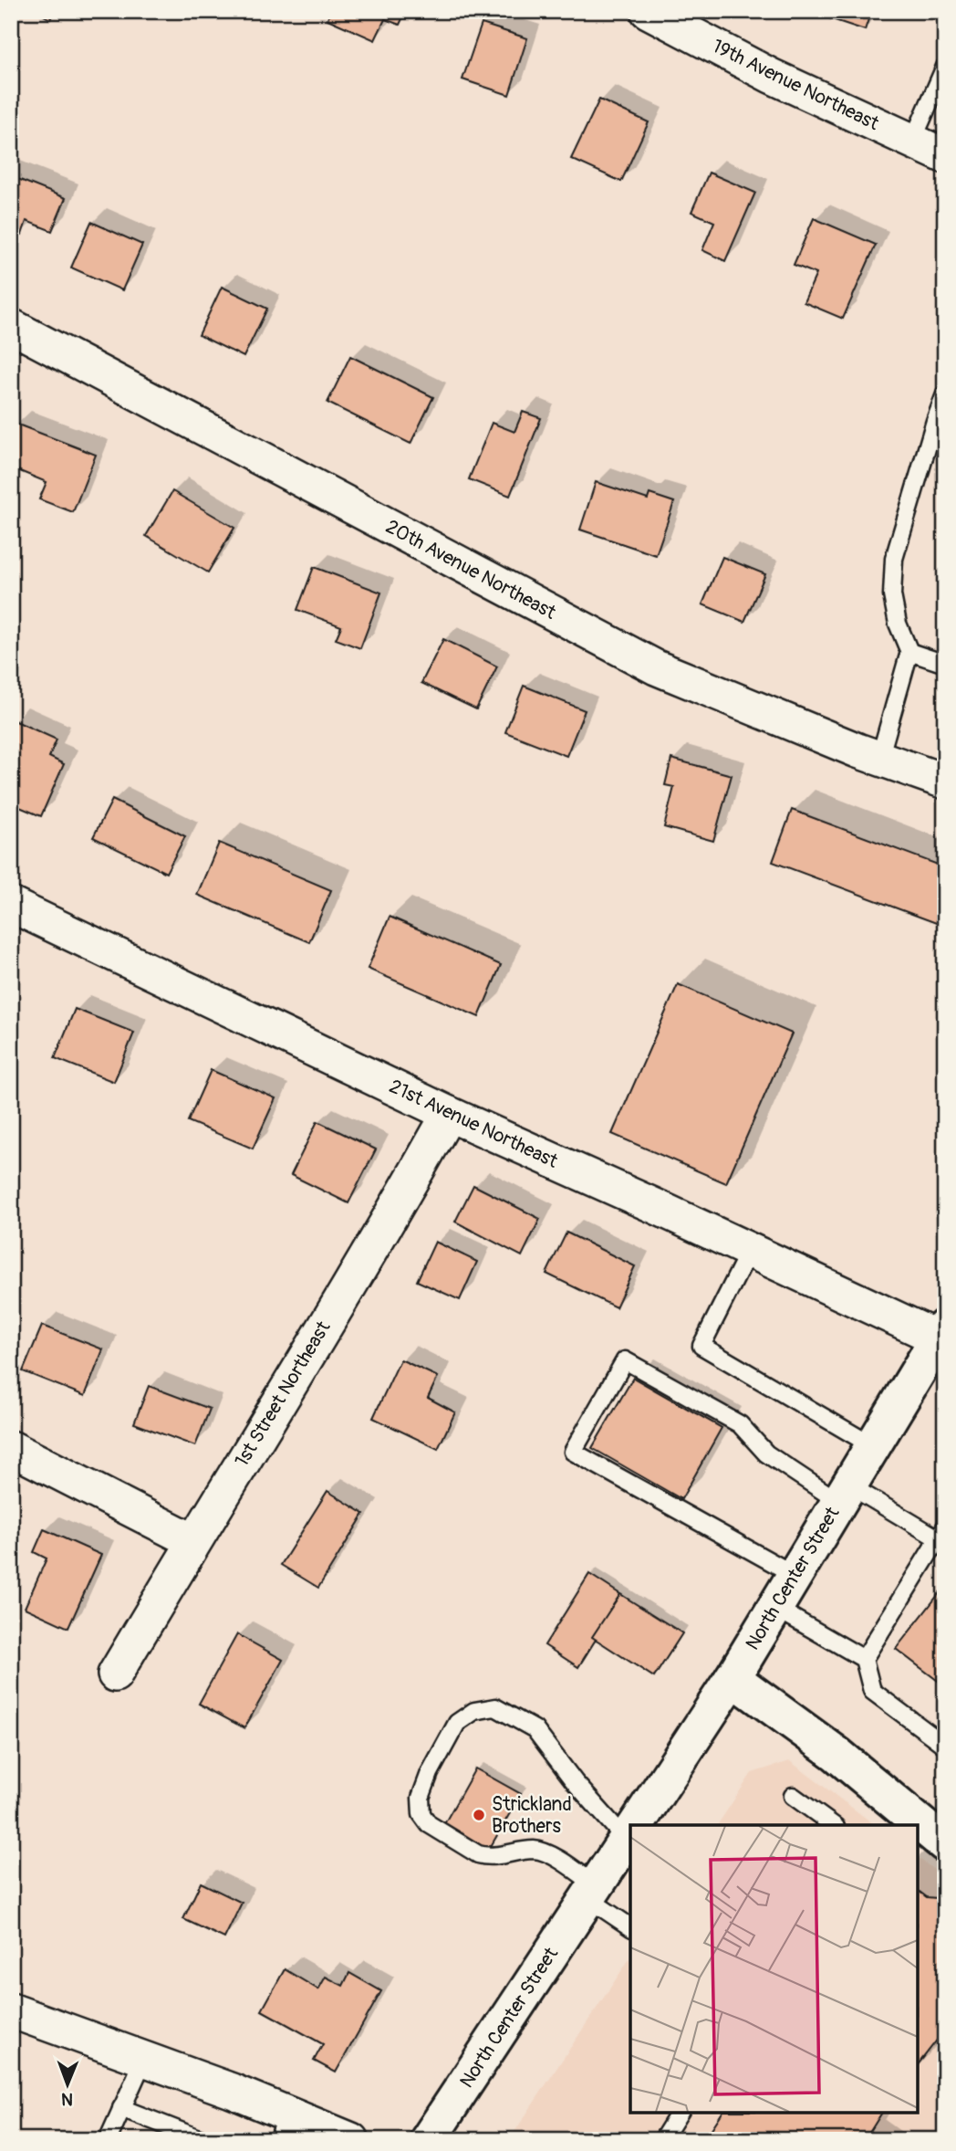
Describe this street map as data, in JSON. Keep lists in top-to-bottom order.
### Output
{
  "streets": {
    "main road": ["North Center Street"],
    "street": [
      "19th Avenue Northeast",
      "20th Avenue Northeast",
      "21st Avenue Northeast",
      "1st Street Northeast"
    ]
  },
  "crossings": [
    ["21st Avenue Northeast", "1st Street Northeast"],
    ["21st Avenue Northeast", "North Center Street"]
  ],
  "places": ["Strickland Brothers"],
  "north": "bottom"
}
